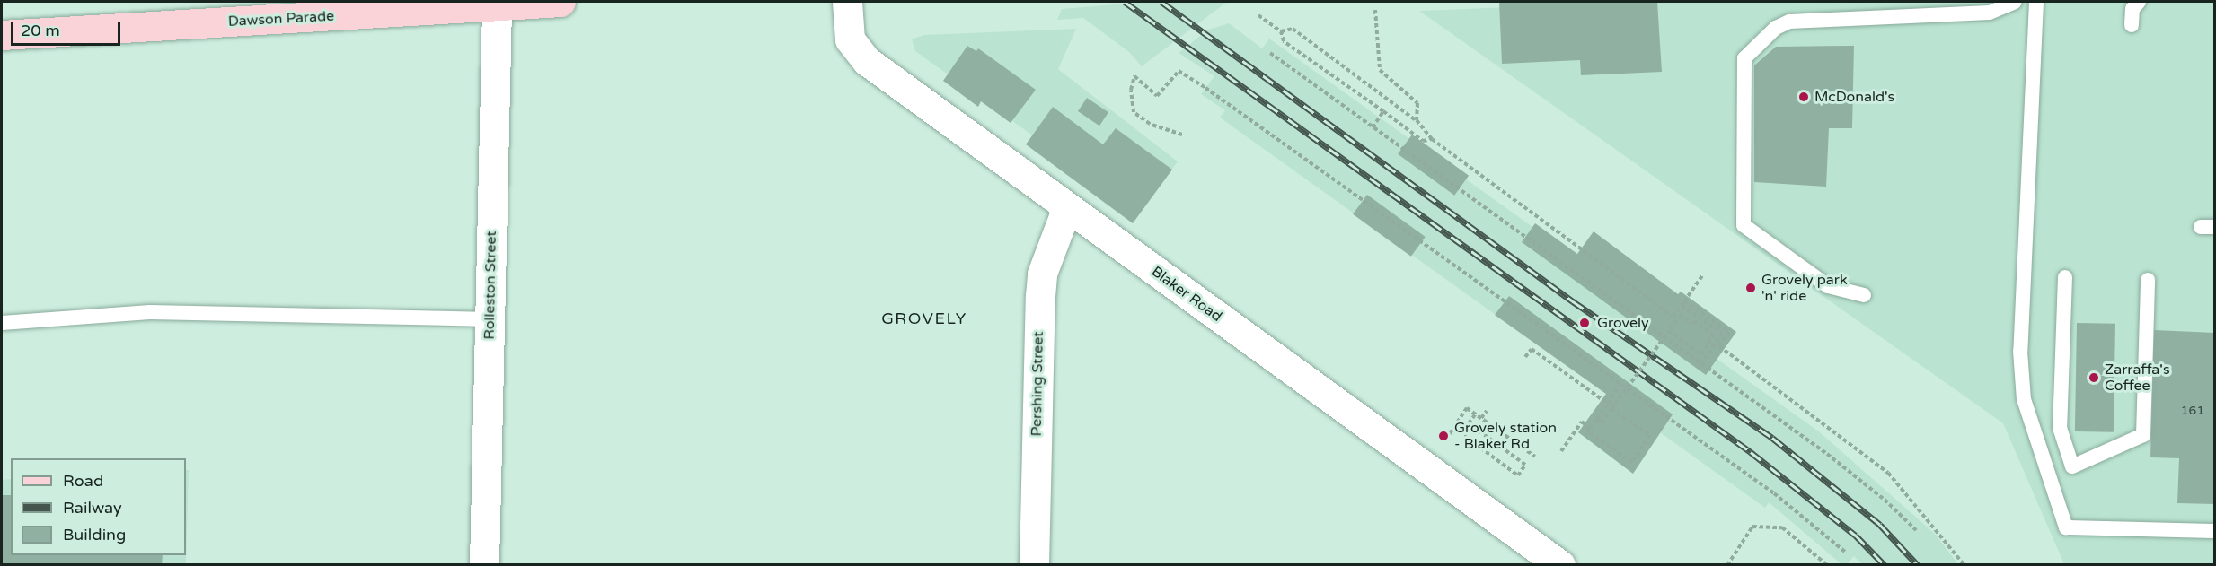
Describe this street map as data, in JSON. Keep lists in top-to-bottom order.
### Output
{
  "streets": {
    "main road": ["Dawson Parade"],
    "street": ["Rolleston Street", "Blaker Road", "Pershing Street"]
  },
  "crossings": [
    ["Dawson Parade", "Rolleston Street"],
    ["Blaker Road", "Pershing Street"]
  ],
  "districts": ["GROVELY"],
  "places": [
    "McDonald's",
    "Grovely park 'n' ride",
    "Grovely",
    "Zarraffa's Coffee",
    "Grovely station - Blaker Rd"
  ],
  "house_numbers": ["161"],
  "legend": ["Road", "Railway", "Building"],
  "scale_bar": "20 m"
}
